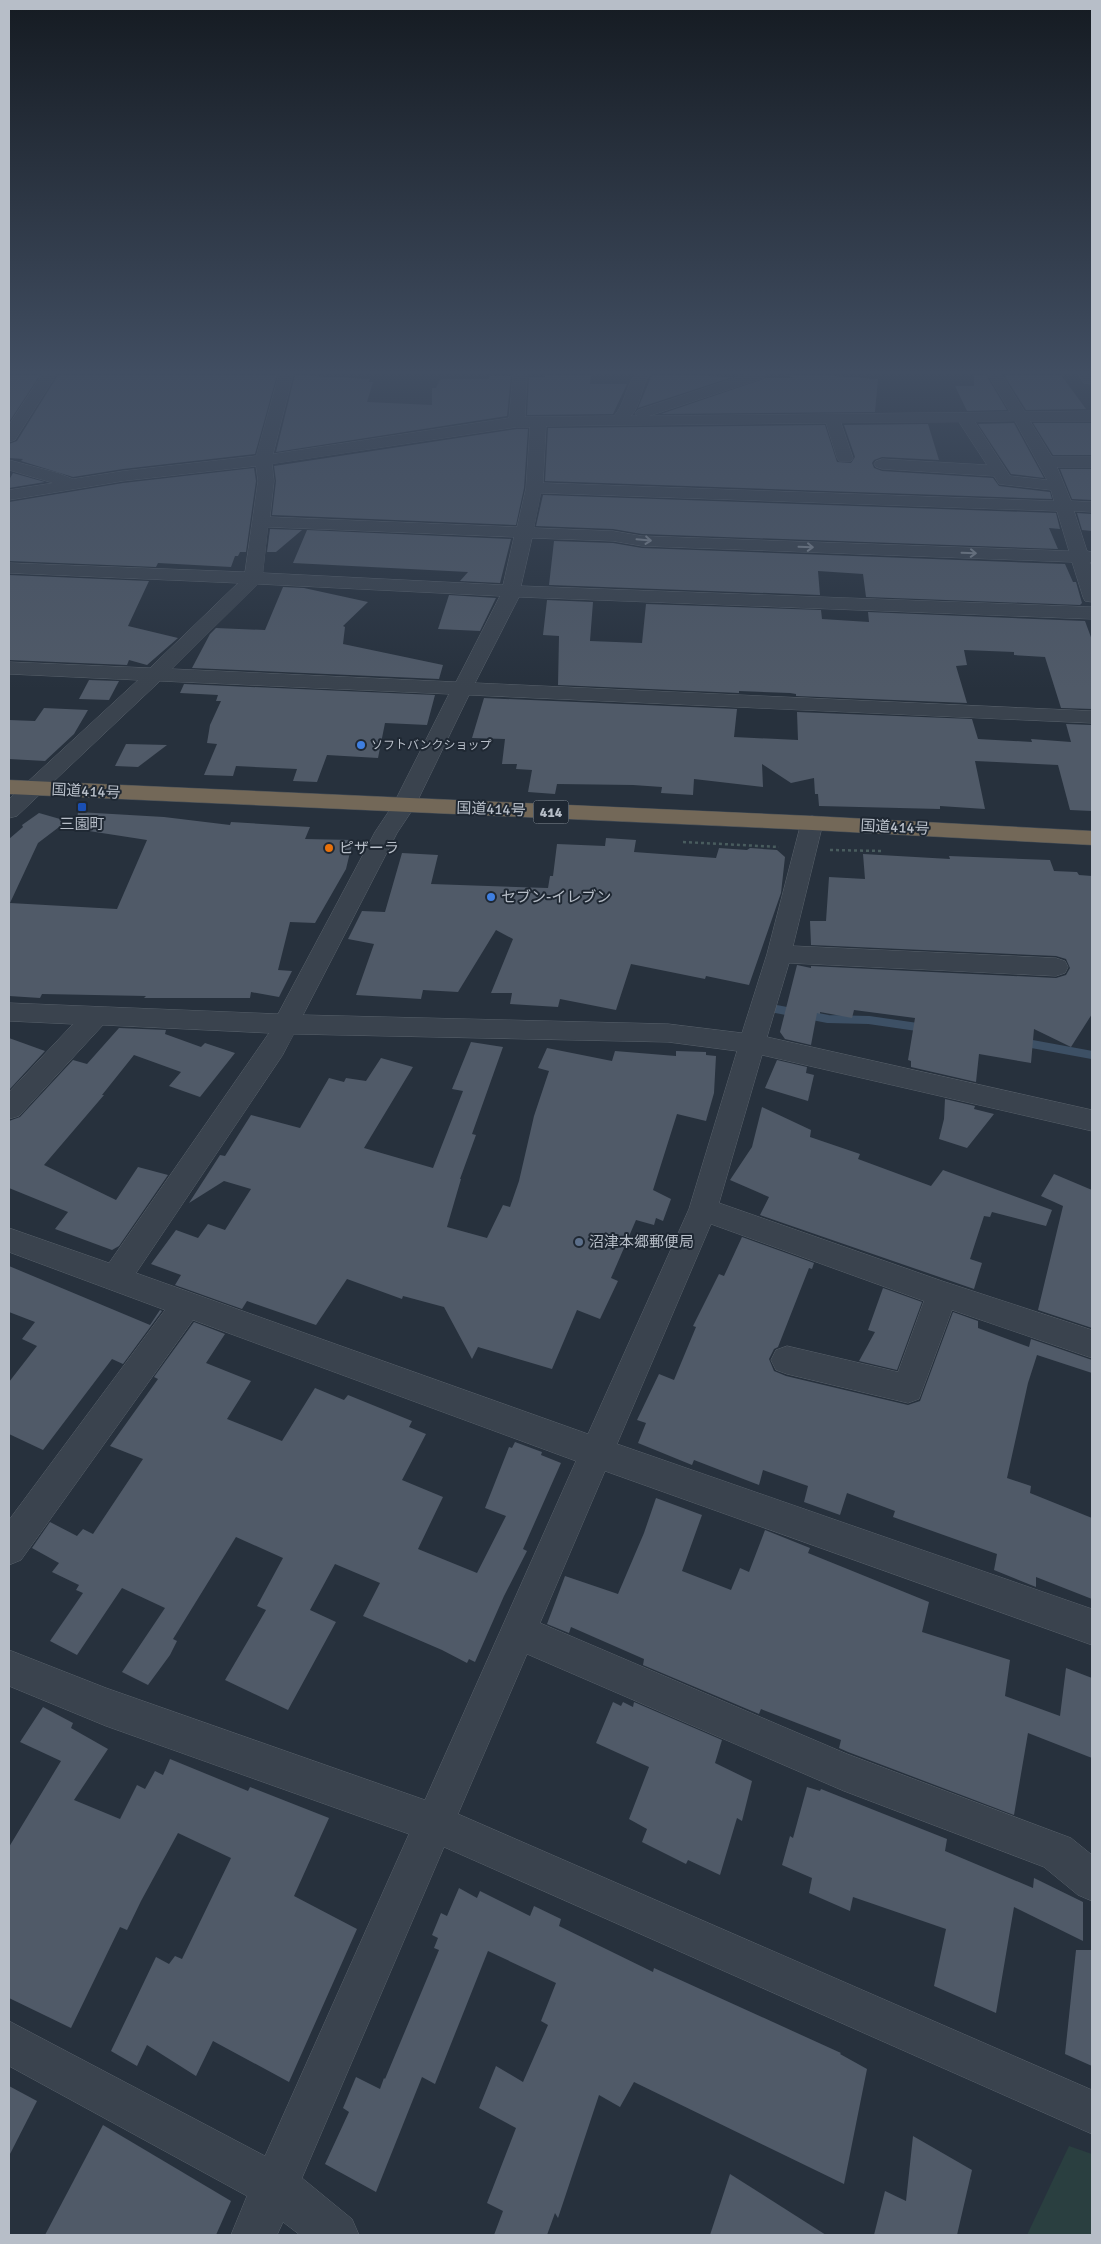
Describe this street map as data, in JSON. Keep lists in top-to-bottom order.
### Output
{
  "streets": {
    "highway": ["国道414号", "414"]
  },
  "places": {
    "other": [
      "ソフトバンクショップ",
      "ピザーラ",
      "セブン-イレブン",
      "沼津本郷郵便局"
    ],
    "transit": ["三園町"]
  }
}
